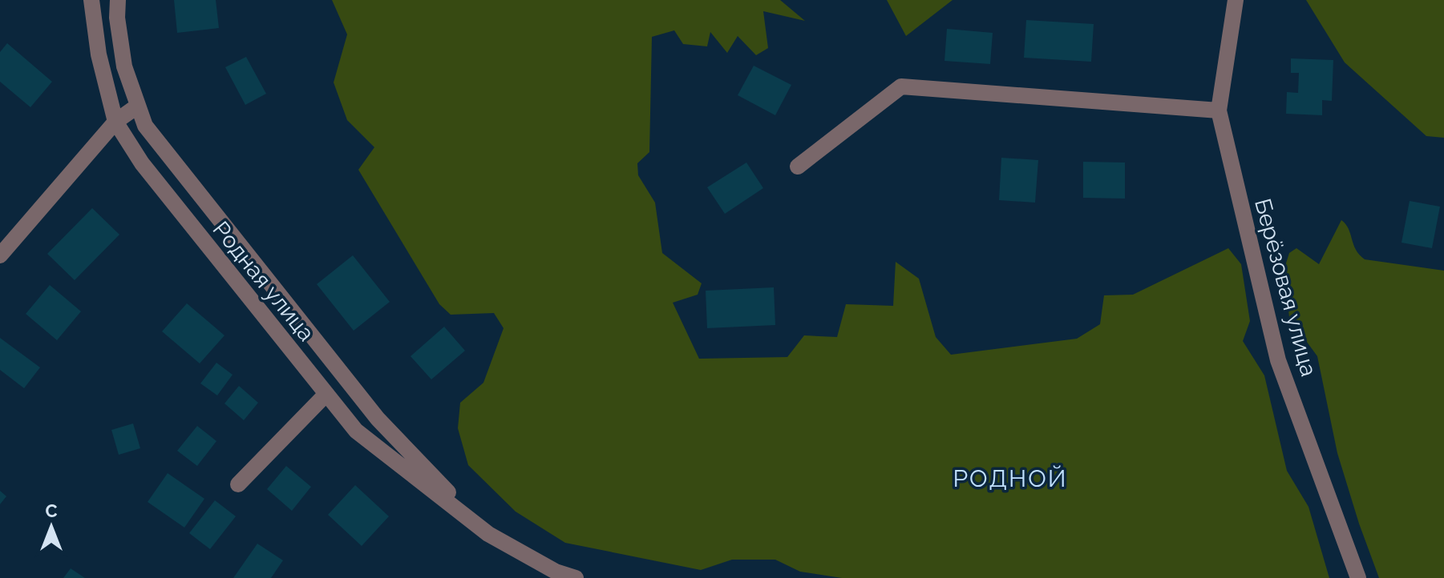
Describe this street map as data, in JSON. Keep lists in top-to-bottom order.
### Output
{
  "streets": {
    "street": ["Родная улица", "Берёзовая улица"]
  },
  "districts": ["РОДНОЙ"],
  "north": "top"
}
